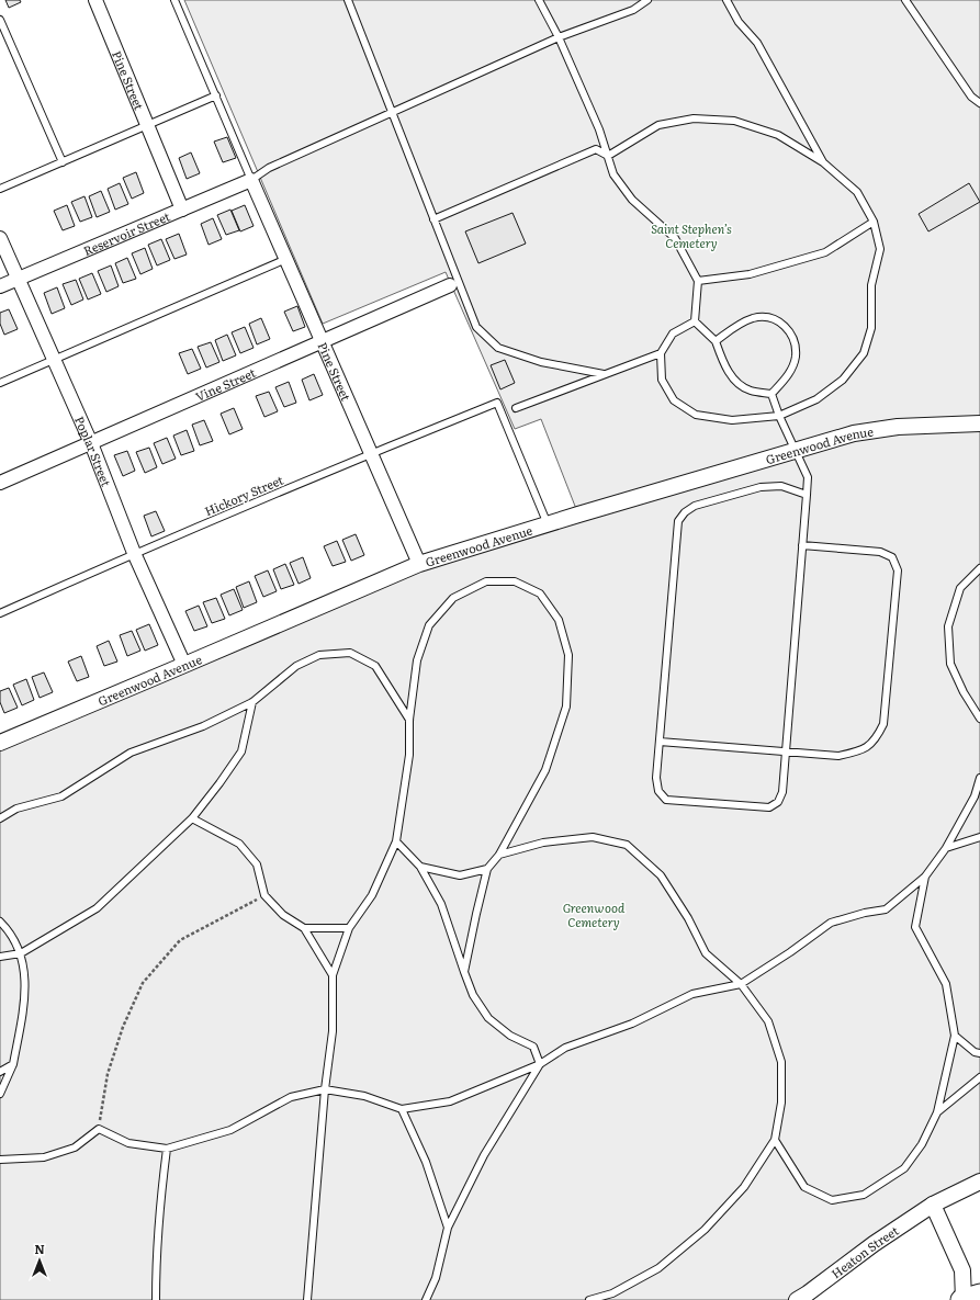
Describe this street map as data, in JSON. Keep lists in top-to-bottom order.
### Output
{
  "streets": {
    "street": [
      "Pine Street",
      "Reservoir Street",
      "Vine Street",
      "Greenwood Avenue",
      "Poplar Street",
      "Heaton Street"
    ],
    "lane": ["Hickory Street"]
  },
  "crossings": [
    ["Pine Street", "Reservoir Street"],
    ["Pine Street", "Vine Street"],
    ["Pine Street", "Greenwood Avenue"],
    ["Pine Street", "Hickory Street"],
    ["Reservoir Street", "Poplar Street"],
    ["Vine Street", "Poplar Street"],
    ["Greenwood Avenue", "Poplar Street"],
    ["Greenwood Avenue", "Hickory Street"],
    ["Poplar Street", "Hickory Street"]
  ],
  "parks": ["Saint Stephen’s Cemetery", "Greenwood Cemetery"],
  "north": "top"
}
